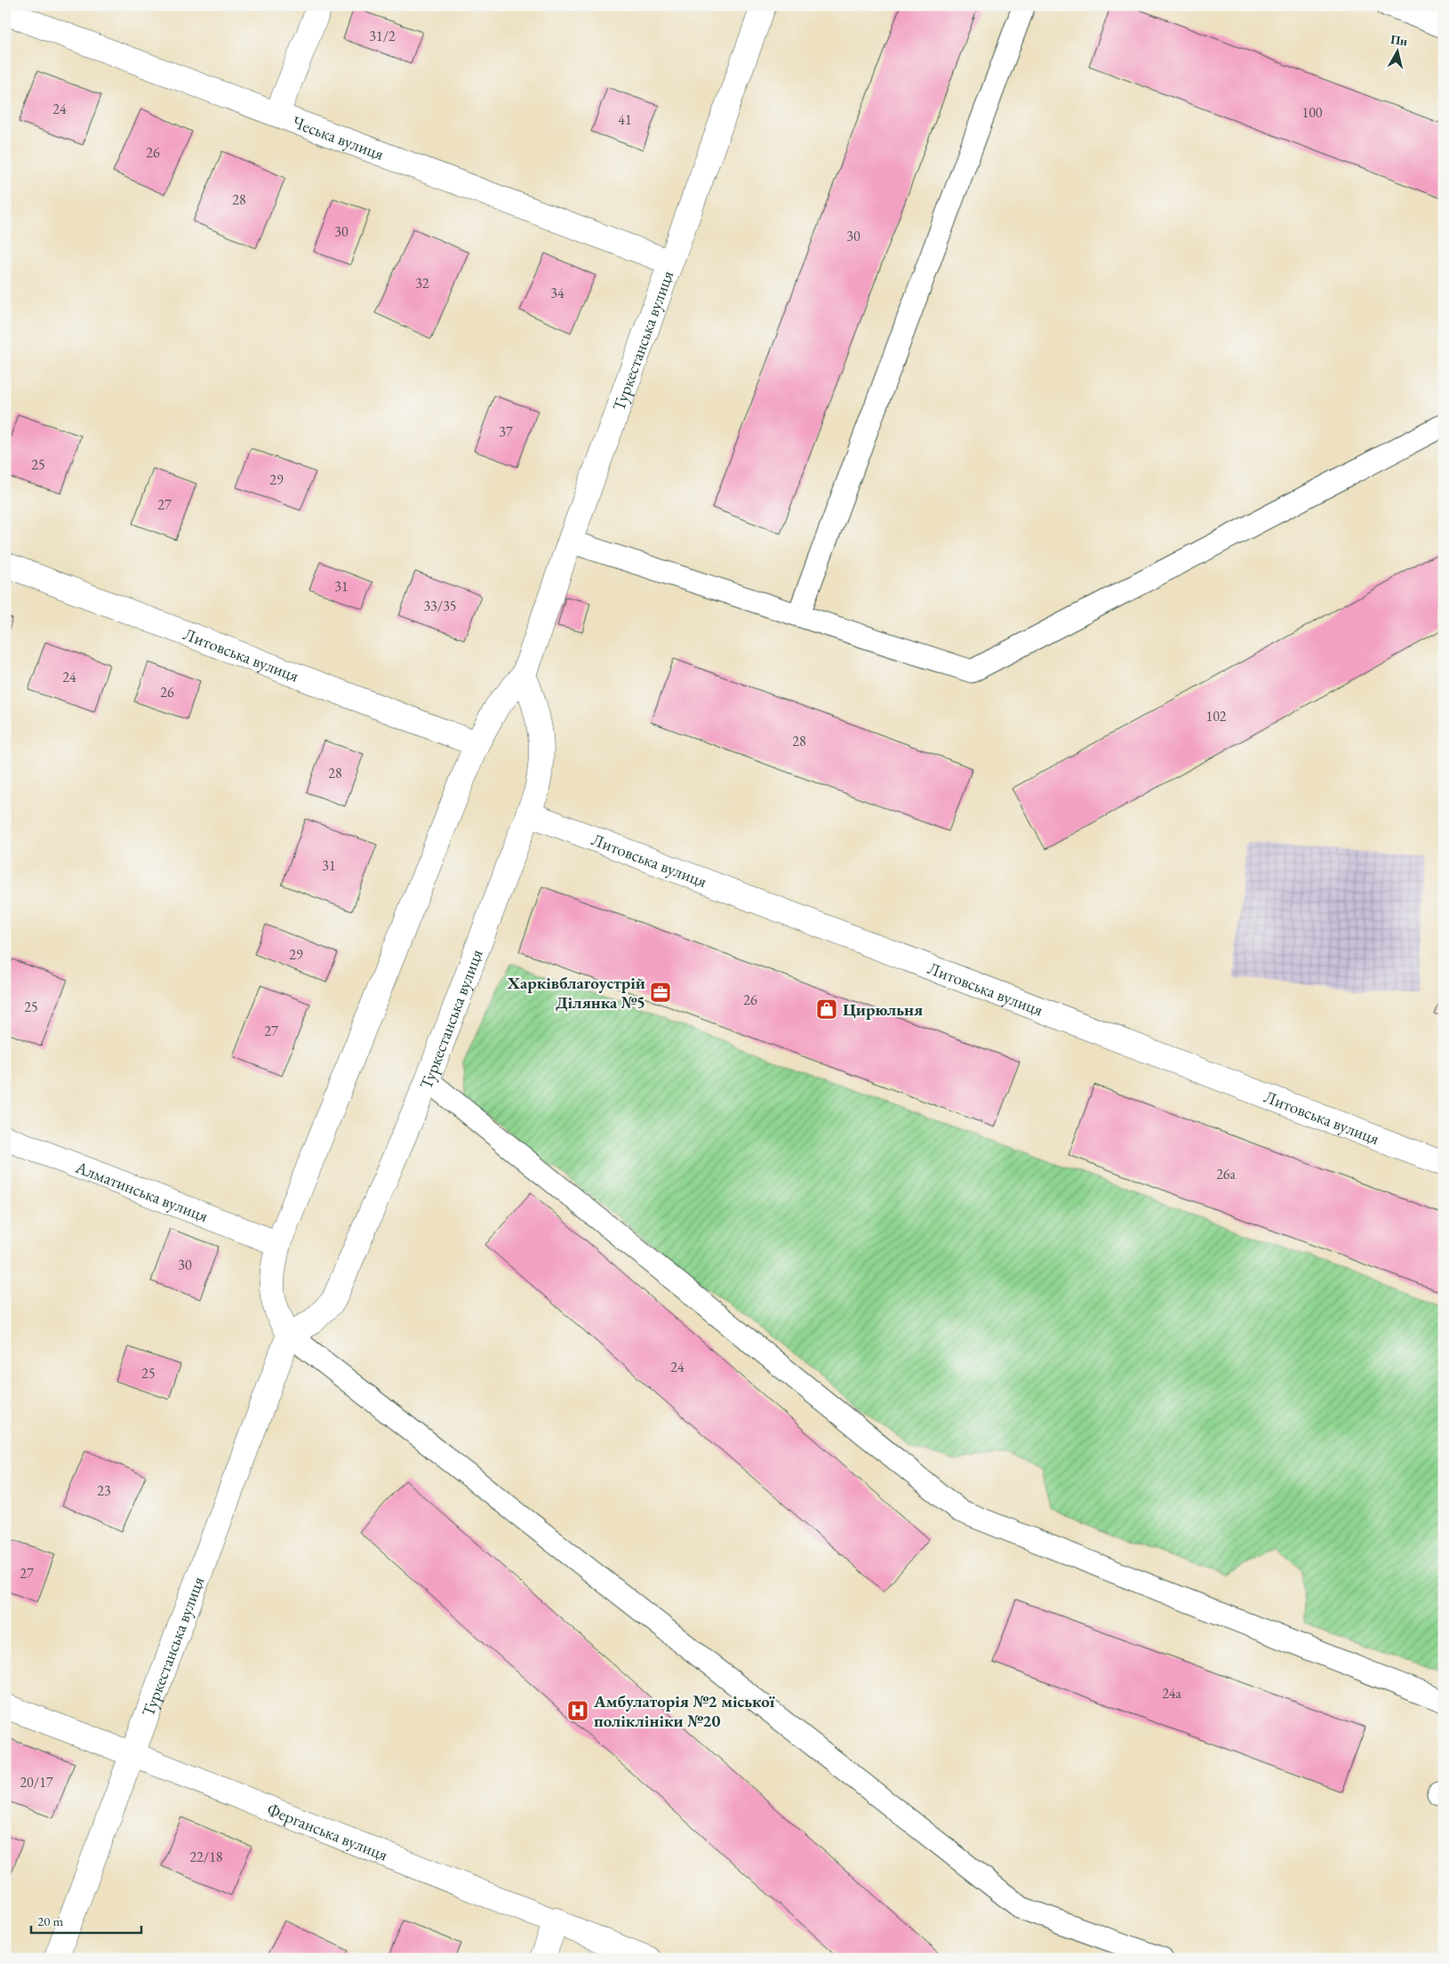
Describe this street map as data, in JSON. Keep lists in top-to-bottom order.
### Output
{
  "streets": {
    "street": [
      "Чеська вулиця",
      "Туркестанська вулиця",
      "Литовська вулиця",
      "Алматинська вулиця",
      "Ферганська вулиця"
    ]
  },
  "crossings": [
    ["Чеська вулиця", "Туркестанська вулиця"],
    ["Туркестанська вулиця", "Литовська вулиця"],
    ["Туркестанська вулиця", "Алматинська вулиця"],
    ["Туркестанська вулиця", "Ферганська вулиця"]
  ],
  "places": {
    "office": ["Харківблагоустрій Ділянка №5"],
    "shop": ["Цирюльня"],
    "hospital": ["Амбулаторія №2 міської поліклініки №20"]
  },
  "house_numbers": [
    "31/2",
    "24",
    "100",
    "41",
    "26",
    "28",
    "30",
    "30",
    "32",
    "34",
    "37",
    "25",
    "29",
    "27",
    "31",
    "33/35",
    "24",
    "26",
    "102",
    "28",
    "28",
    "31",
    "29",
    "26",
    "25",
    "27",
    "26а",
    "30",
    "24",
    "25",
    "23",
    "27",
    "24а",
    "20/17",
    "22/18"
  ],
  "scale_bar": "20 m",
  "north": "top"
}
